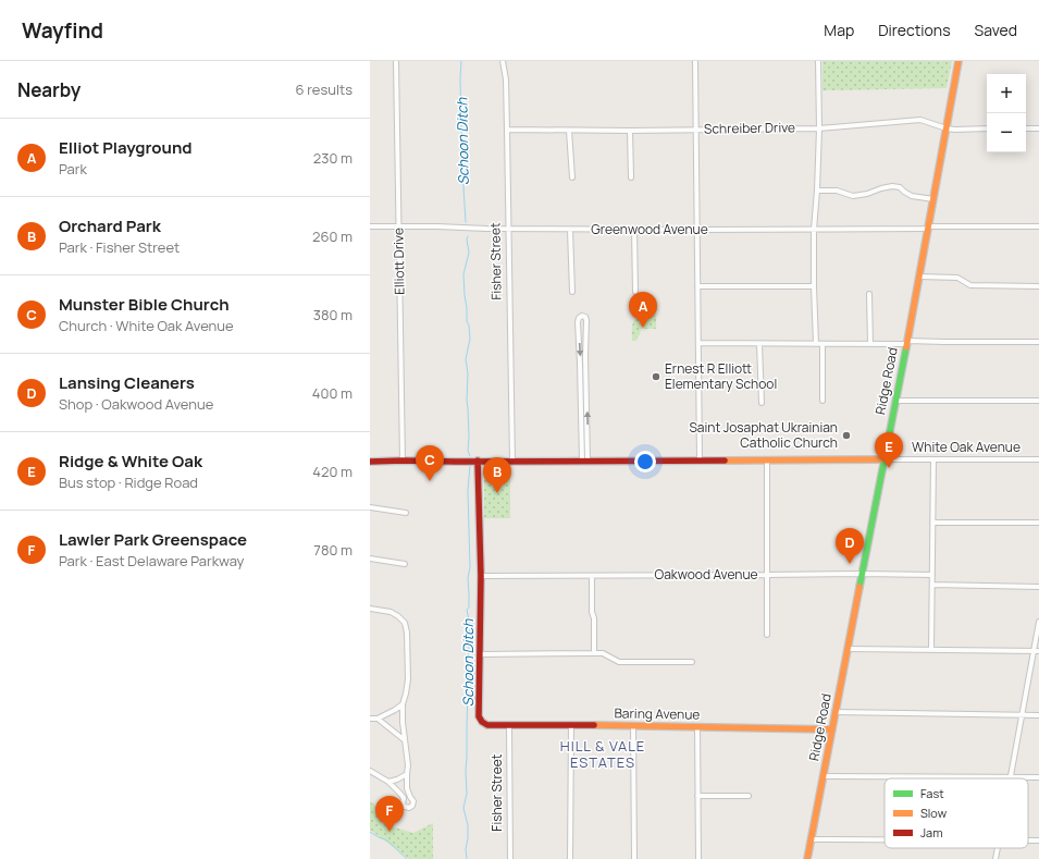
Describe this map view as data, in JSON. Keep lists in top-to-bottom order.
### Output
{
  "streets": {
    "street": [
      "Schreiber Drive",
      "Greenwood Avenue",
      "Elliott Drive",
      "Fisher Street",
      "Ridge Road",
      "White Oak Avenue",
      "Oakwood Avenue",
      "Baring Avenue"
    ]
  },
  "crossings": [
    ["Schreiber Drive", "Fisher Street"],
    ["Schreiber Drive", "Ridge Road"],
    ["Greenwood Avenue", "Elliott Drive"],
    ["Greenwood Avenue", "Fisher Street"],
    ["Greenwood Avenue", "Ridge Road"],
    ["Elliott Drive", "White Oak Avenue"],
    ["Fisher Street", "White Oak Avenue"],
    ["Fisher Street", "Baring Avenue"],
    ["Ridge Road", "White Oak Avenue"],
    ["Ridge Road", "Oakwood Avenue"],
    ["Ridge Road", "Baring Avenue"]
  ],
  "districts": ["HILL & VALE ESTATES"],
  "water": ["Schoon Ditch"],
  "places": ["Ernest R Elliott Elementary School", "Saint Josaphat Ukrainian Catholic Church"],
  "legend": ["Fast", "Slow", "Jam"],
  "page": {
    "header": "Wayfind",
    "nav": ["Map", "Directions", "Saved"],
    "heading": ["Nearby", "6 results"],
    "map_buttons": ["+", "−"],
    "list": [
      {
        "mark": "A",
        "name": "Elliot Playground",
        "note": "Park",
        "value": "230 m"
      },
      {
        "mark": "B",
        "name": "Orchard Park",
        "note": "Park · Fisher Street",
        "value": "260 m"
      },
      {
        "mark": "C",
        "name": "Munster Bible Church",
        "note": "Church · White Oak Avenue",
        "value": "380 m"
      },
      {
        "mark": "D",
        "name": "Lansing Cleaners",
        "note": "Shop · Oakwood Avenue",
        "value": "400 m"
      },
      {
        "mark": "E",
        "name": "Ridge & White Oak",
        "note": "Bus stop · Ridge Road",
        "value": "420 m"
      },
      {
        "mark": "F",
        "name": "Lawler Park Greenspace",
        "note": "Park · East Delaware Parkway",
        "value": "780 m"
      }
    ],
    "pins": [
      "A",
      "E",
      "C",
      "B",
      "D",
      "F"
    ]
  }
}
